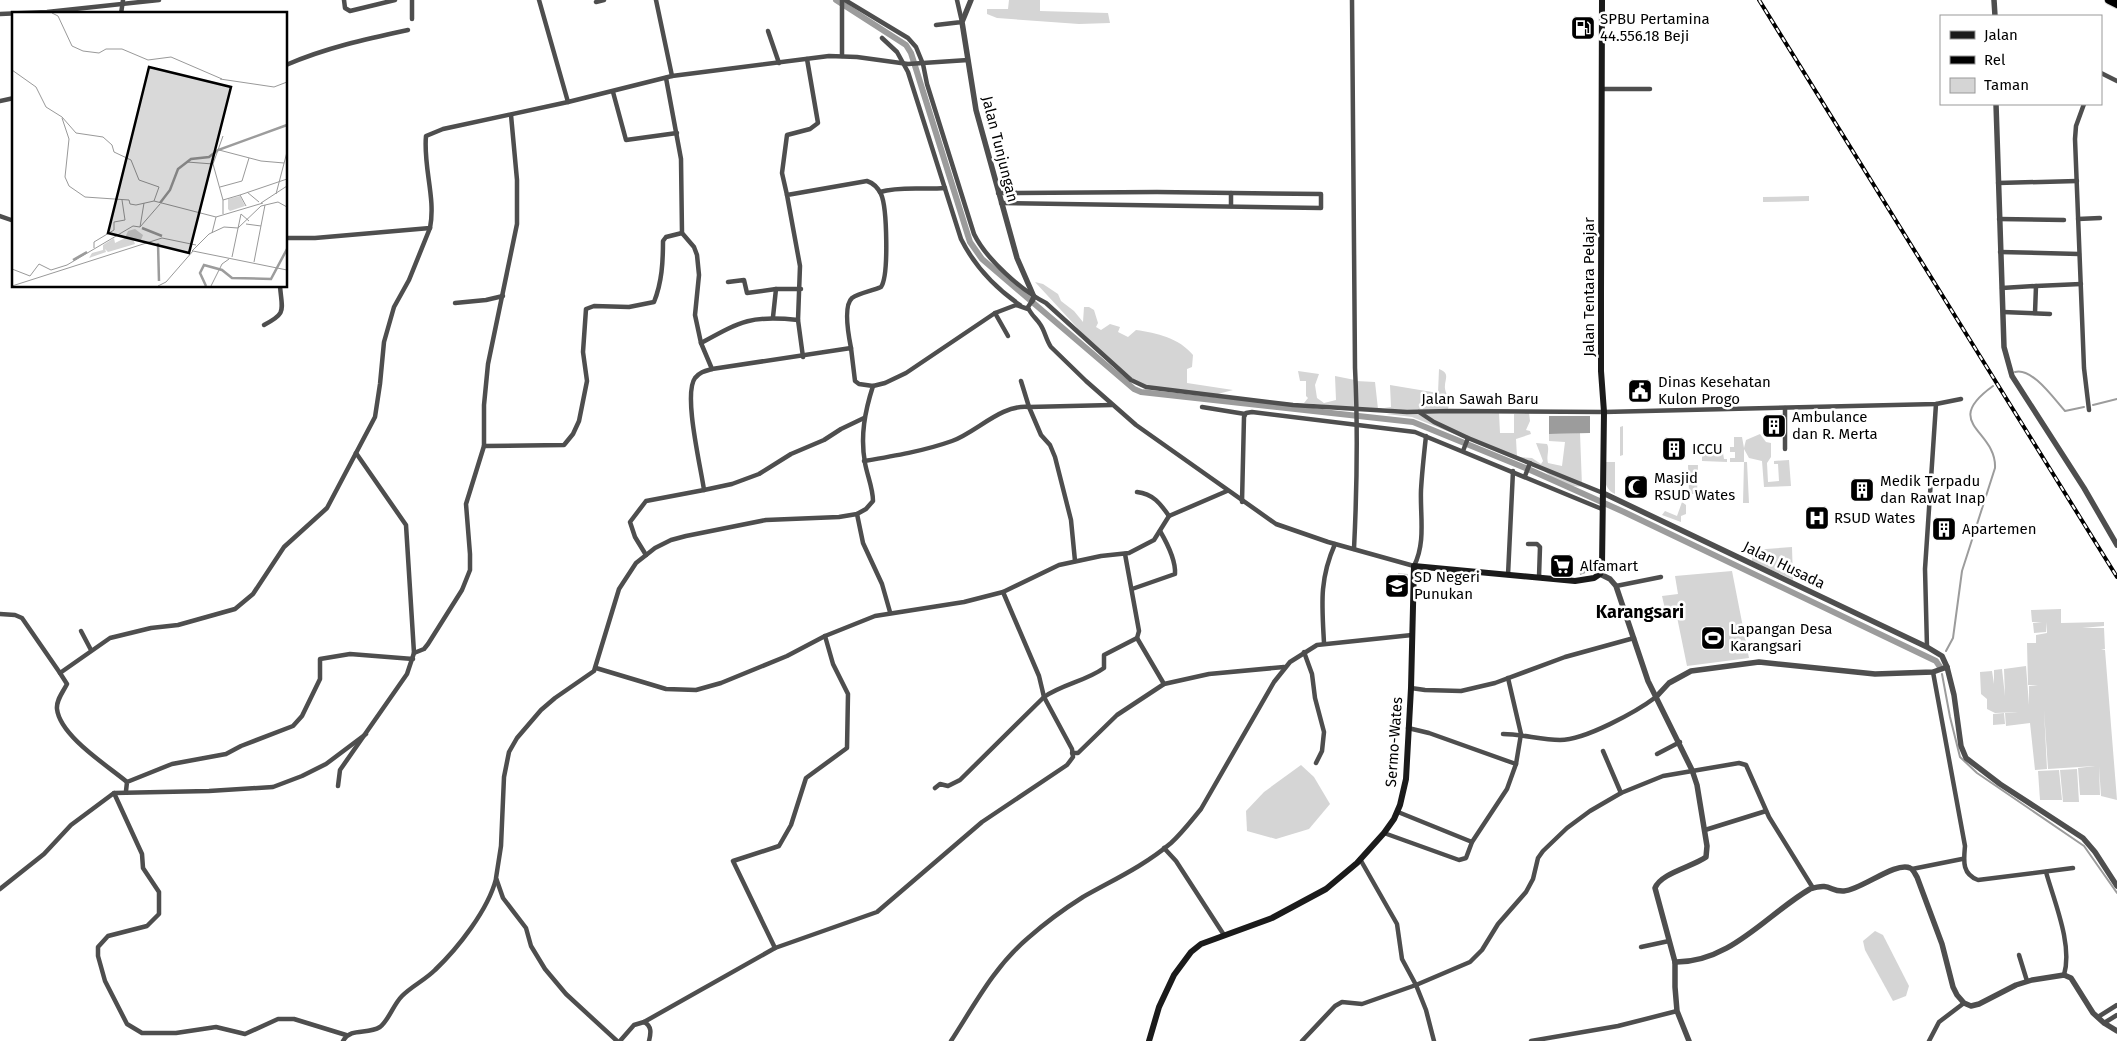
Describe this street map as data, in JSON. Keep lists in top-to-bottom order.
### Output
{
  "streets": {
    "main road": ["Jalan Tentara Pelajar", "Sermo-Wates"],
    "street": ["Jalan Tunjungan", "Jalan Sawah Baru", "Jalan Husada"]
  },
  "crossings": [
    ["Jalan Tunjungan", "Jalan Sawah Baru"],
    ["Jalan Tentara Pelajar", "Jalan Sawah Baru"],
    ["Jalan Tentara Pelajar", "Jalan Husada"]
  ],
  "districts": ["Karangsari"],
  "places": {
    "fuel station": ["SPBU Pertamina 44.556.18 Beji"],
    "public building": ["Dinas Kesehatan Kulon Progo"],
    "building": [
      "Ambulance dan R. Merta",
      "ICCU",
      "Medik Terpadu dan Rawat Inap",
      "Apartemen"
    ],
    "mosque": ["Masjid RSUD Wates"],
    "hospital": ["RSUD Wates"],
    "supermarket": ["Alfamart"],
    "school or university": ["SD Negeri Punukan"],
    "sports": ["Lapangan Desa Karangsari"]
  },
  "legend": ["Jalan", "Rel", "Taman"]
}
